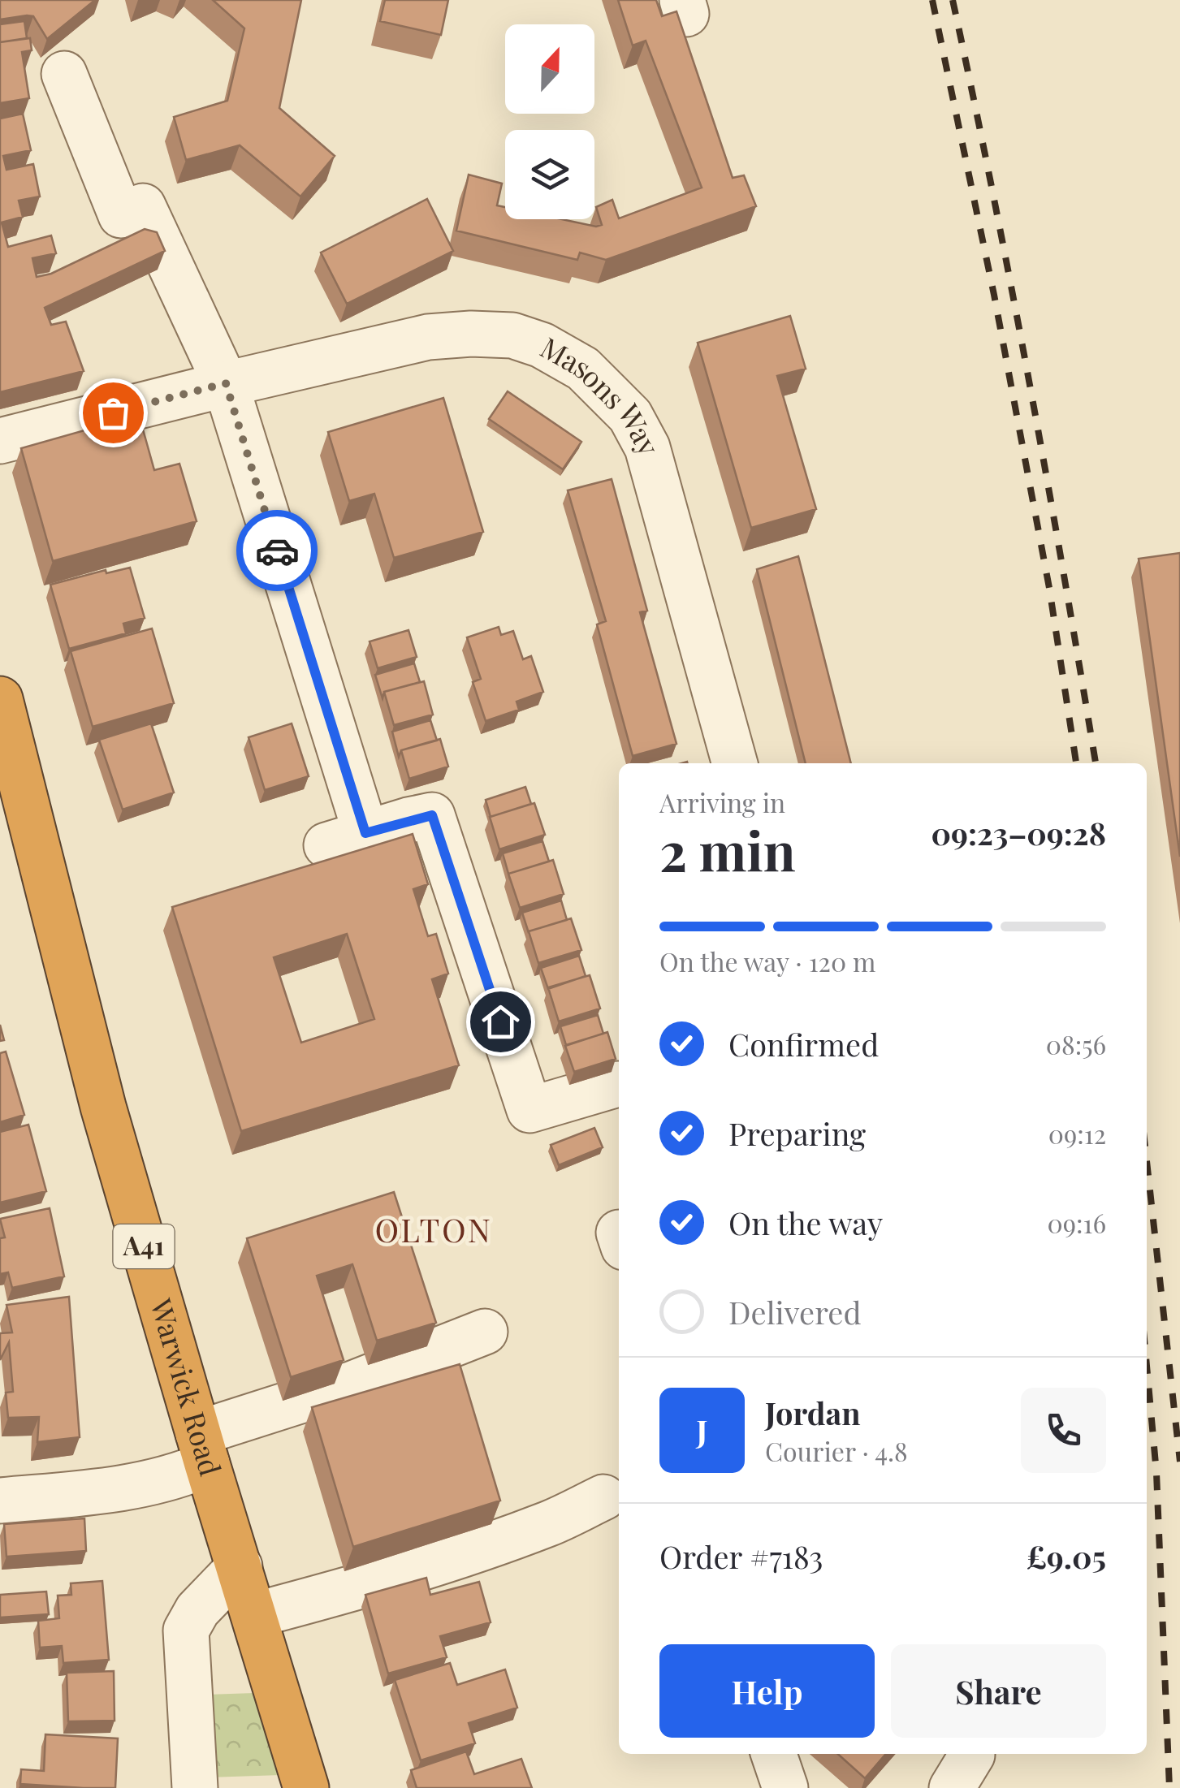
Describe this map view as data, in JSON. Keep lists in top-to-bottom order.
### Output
{
  "streets": {
    "highway": ["A41", "Warwick Road"],
    "street": ["Masons Way"]
  },
  "districts": ["OLTON"],
  "north": "top",
  "page": {
    "heading": ["2 min", "Arriving in", "09:23–09:28"],
    "panel": [
      "Jordan",
      "Courier · 4.8",
      "Order #7183",
      "£9.05"
    ],
    "bar": "On the way · 120 m",
    "list": [
      ["Confirmed", "08:56"],
      ["Preparing", "09:12"],
      ["On the way", "09:16"],
      "Delivered"
    ],
    "round": "J",
    "buttons": ["Help", "Share"]
  }
}
